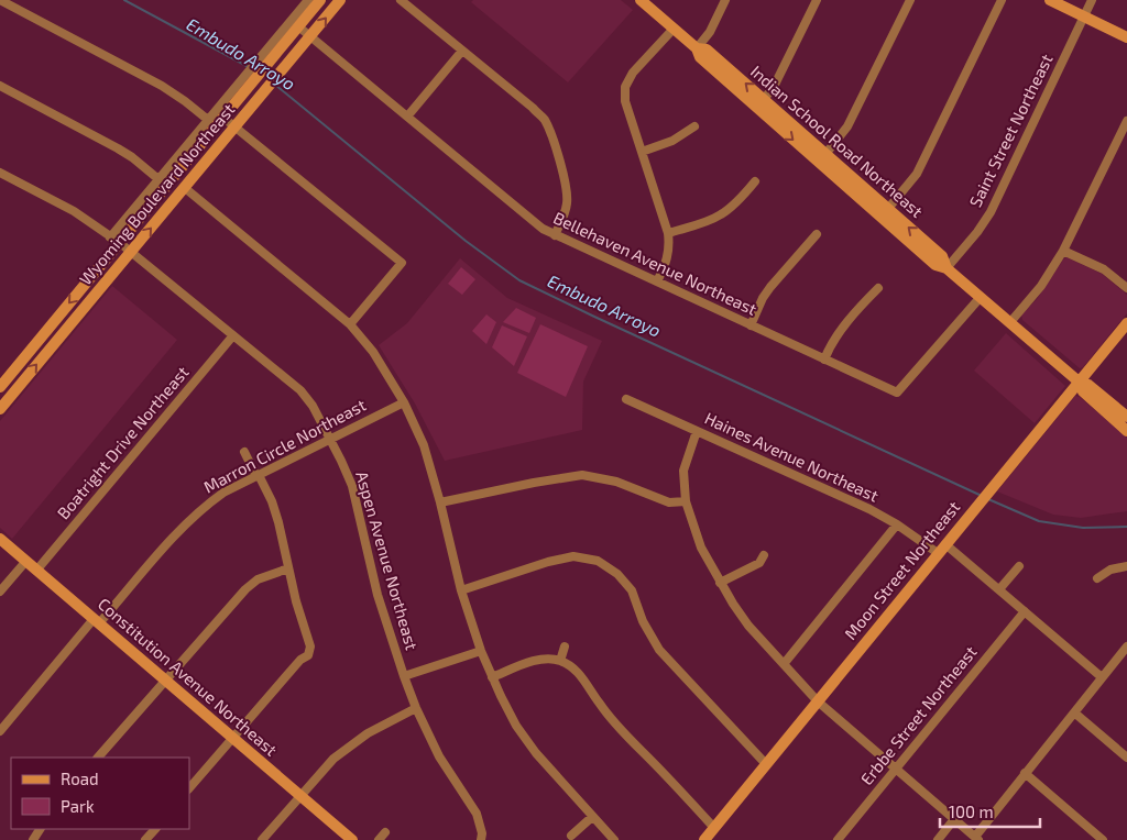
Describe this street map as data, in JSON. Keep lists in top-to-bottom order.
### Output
{
  "streets": {
    "street": [
      "Saint Street Northeast",
      "Indian School Road Northeast",
      "Wyoming Boulevard Northeast",
      "Bellehaven Avenue Northeast",
      "Boatright Drive Northeast",
      "Marron Circle Northeast",
      "Haines Avenue Northeast",
      "Aspen Avenue Northeast",
      "Moon Street Northeast",
      "Constitution Avenue Northeast",
      "Erbbe Street Northeast"
    ]
  },
  "crossings": [
    ["Saint Street Northeast", "Indian School Road Northeast"],
    ["Indian School Road Northeast", "Bellehaven Avenue Northeast"],
    ["Indian School Road Northeast", "Moon Street Northeast"],
    ["Wyoming Boulevard Northeast", "Bellehaven Avenue Northeast"],
    ["Wyoming Boulevard Northeast", "Aspen Avenue Northeast"],
    ["Boatright Drive Northeast", "Aspen Avenue Northeast"],
    ["Boatright Drive Northeast", "Constitution Avenue Northeast"],
    ["Marron Circle Northeast", "Aspen Avenue Northeast"],
    ["Marron Circle Northeast", "Constitution Avenue Northeast"],
    ["Haines Avenue Northeast", "Moon Street Northeast"],
    ["Haines Avenue Northeast", "Erbbe Street Northeast"]
  ],
  "water": ["Embudo Arroyo"],
  "legend": ["Road", "Park"],
  "scale_bar": "100 m"
}
